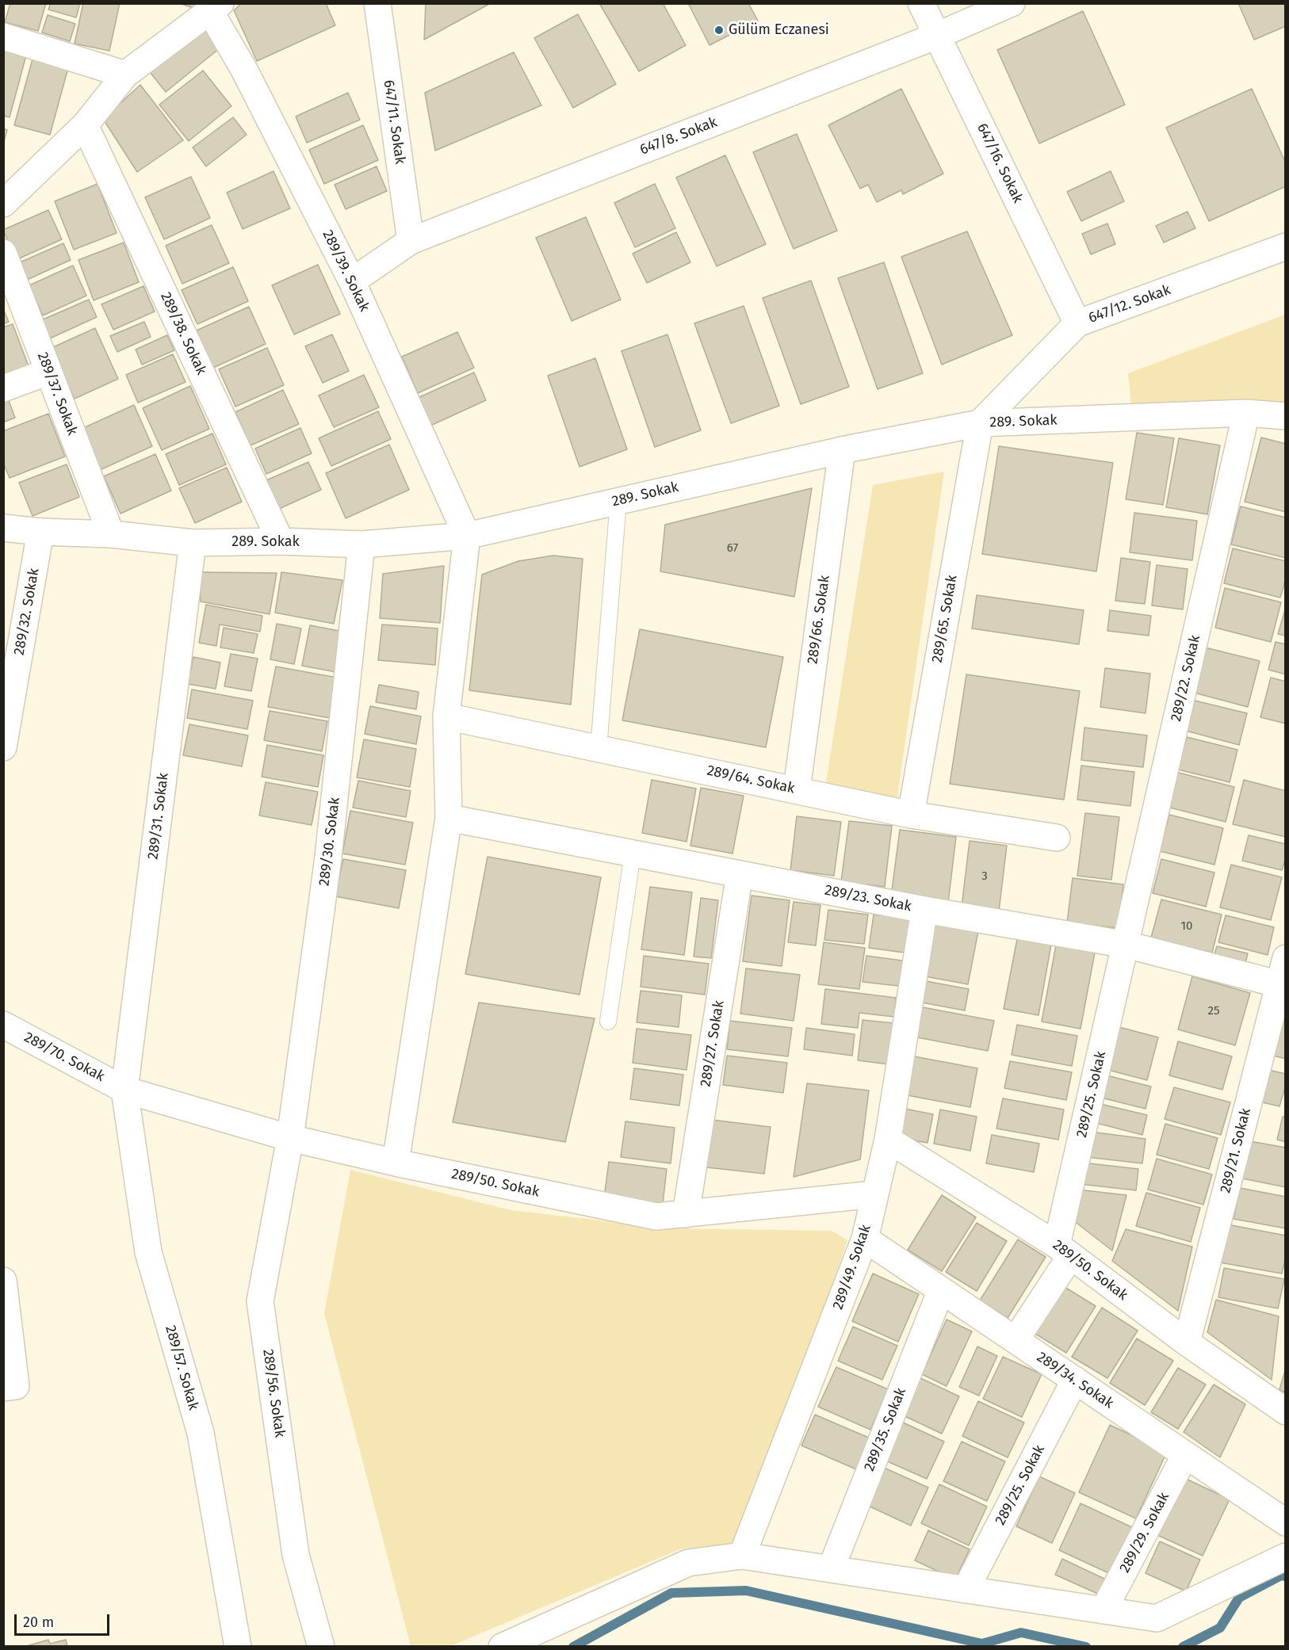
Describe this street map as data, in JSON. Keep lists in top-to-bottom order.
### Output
{
  "streets": {
    "street": [
      "647/11. Sokak",
      "647/8. Sokak",
      "647/16. Sokak",
      "289/39. Sokak",
      "647/12. Sokak",
      "289/38. Sokak",
      "289/37. Sokak",
      "289. Sokak",
      "289/32. Sokak",
      "289/65. Sokak",
      "289/66. Sokak",
      "289/22. Sokak",
      "289/64. Sokak",
      "289/31. Sokak",
      "289/30. Sokak",
      "289/23. Sokak",
      "289/27. Sokak",
      "289/70. Sokak",
      "289/25. Sokak",
      "289/21. Sokak",
      "289/50. Sokak",
      "289/49. Sokak",
      "289/57. Sokak",
      "289/34. Sokak",
      "289/56. Sokak",
      "289/35. Sokak",
      "289/29. Sokak"
    ]
  },
  "crossings": [
    ["647/11. Sokak", "647/8. Sokak"],
    ["647/8. Sokak", "647/16. Sokak"],
    ["647/8. Sokak", "289/39. Sokak"],
    ["647/16. Sokak", "647/12. Sokak"],
    ["289/39. Sokak", "289. Sokak"],
    ["647/12. Sokak", "289. Sokak"],
    ["647/12. Sokak", "289/65. Sokak"],
    ["289/38. Sokak", "289. Sokak"],
    ["289/37. Sokak", "289. Sokak"],
    ["289. Sokak", "289/32. Sokak"],
    ["289. Sokak", "289/65. Sokak"],
    ["289. Sokak", "289/66. Sokak"],
    ["289. Sokak", "289/22. Sokak"],
    ["289. Sokak", "289/31. Sokak"],
    ["289. Sokak", "289/30. Sokak"],
    ["289/65. Sokak", "289/64. Sokak"],
    ["289/66. Sokak", "289/64. Sokak"],
    ["289/22. Sokak", "289/23. Sokak"],
    ["289/22. Sokak", "289/25. Sokak"],
    ["289/31. Sokak", "289/70. Sokak"],
    ["289/31. Sokak", "289/50. Sokak"],
    ["289/31. Sokak", "289/57. Sokak"],
    ["289/30. Sokak", "289/50. Sokak"],
    ["289/30. Sokak", "289/56. Sokak"],
    ["289/23. Sokak", "289/27. Sokak"],
    ["289/23. Sokak", "289/25. Sokak"],
    ["289/23. Sokak", "289/21. Sokak"],
    ["289/23. Sokak", "289/49. Sokak"],
    ["289/27. Sokak", "289/50. Sokak"],
    ["289/70. Sokak", "289/50. Sokak"],
    ["289/70. Sokak", "289/57. Sokak"],
    ["289/25. Sokak", "289/50. Sokak"],
    ["289/25. Sokak", "289/34. Sokak"],
    ["289/21. Sokak", "289/50. Sokak"],
    ["289/50. Sokak", "289/49. Sokak"],
    ["289/50. Sokak", "289/57. Sokak"],
    ["289/50. Sokak", "289/56. Sokak"],
    ["289/49. Sokak", "289/34. Sokak"],
    ["289/34. Sokak", "289/35. Sokak"],
    ["289/34. Sokak", "289/29. Sokak"]
  ],
  "places": ["Gülüm Eczanesi"],
  "house_numbers": [
    "67",
    "3",
    "10",
    "25"
  ],
  "scale_bar": "20 m"
}
